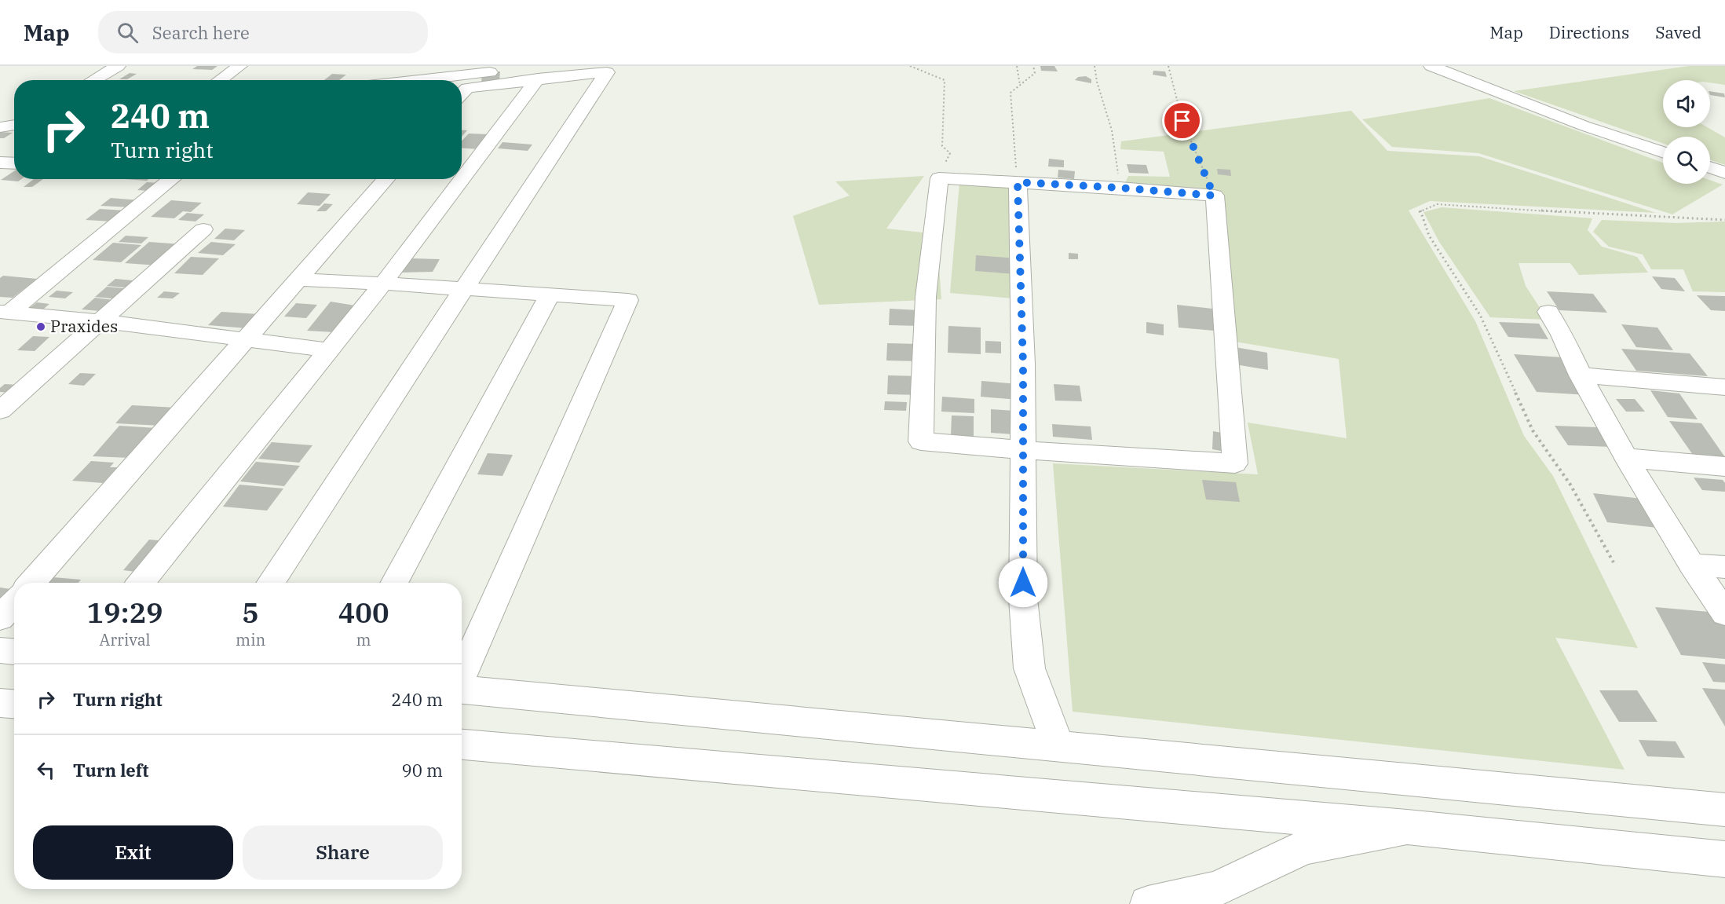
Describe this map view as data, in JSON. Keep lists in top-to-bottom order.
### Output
{
  "places": ["Praxides"],
  "page": {
    "header": "Map",
    "search": "Search here",
    "nav": ["Map", "Directions", "Saved"],
    "turn": ["240 m", "Turn right"],
    "eta": [
      "19:29",
      "Arrival",
      "5",
      "min",
      "400",
      "m"
    ],
    "list": [
      {
        "name": "Turn right",
        "value": "240 m"
      },
      {
        "name": "Turn left",
        "value": "90 m"
      }
    ],
    "buttons": ["Exit", "Share"]
  }
}
